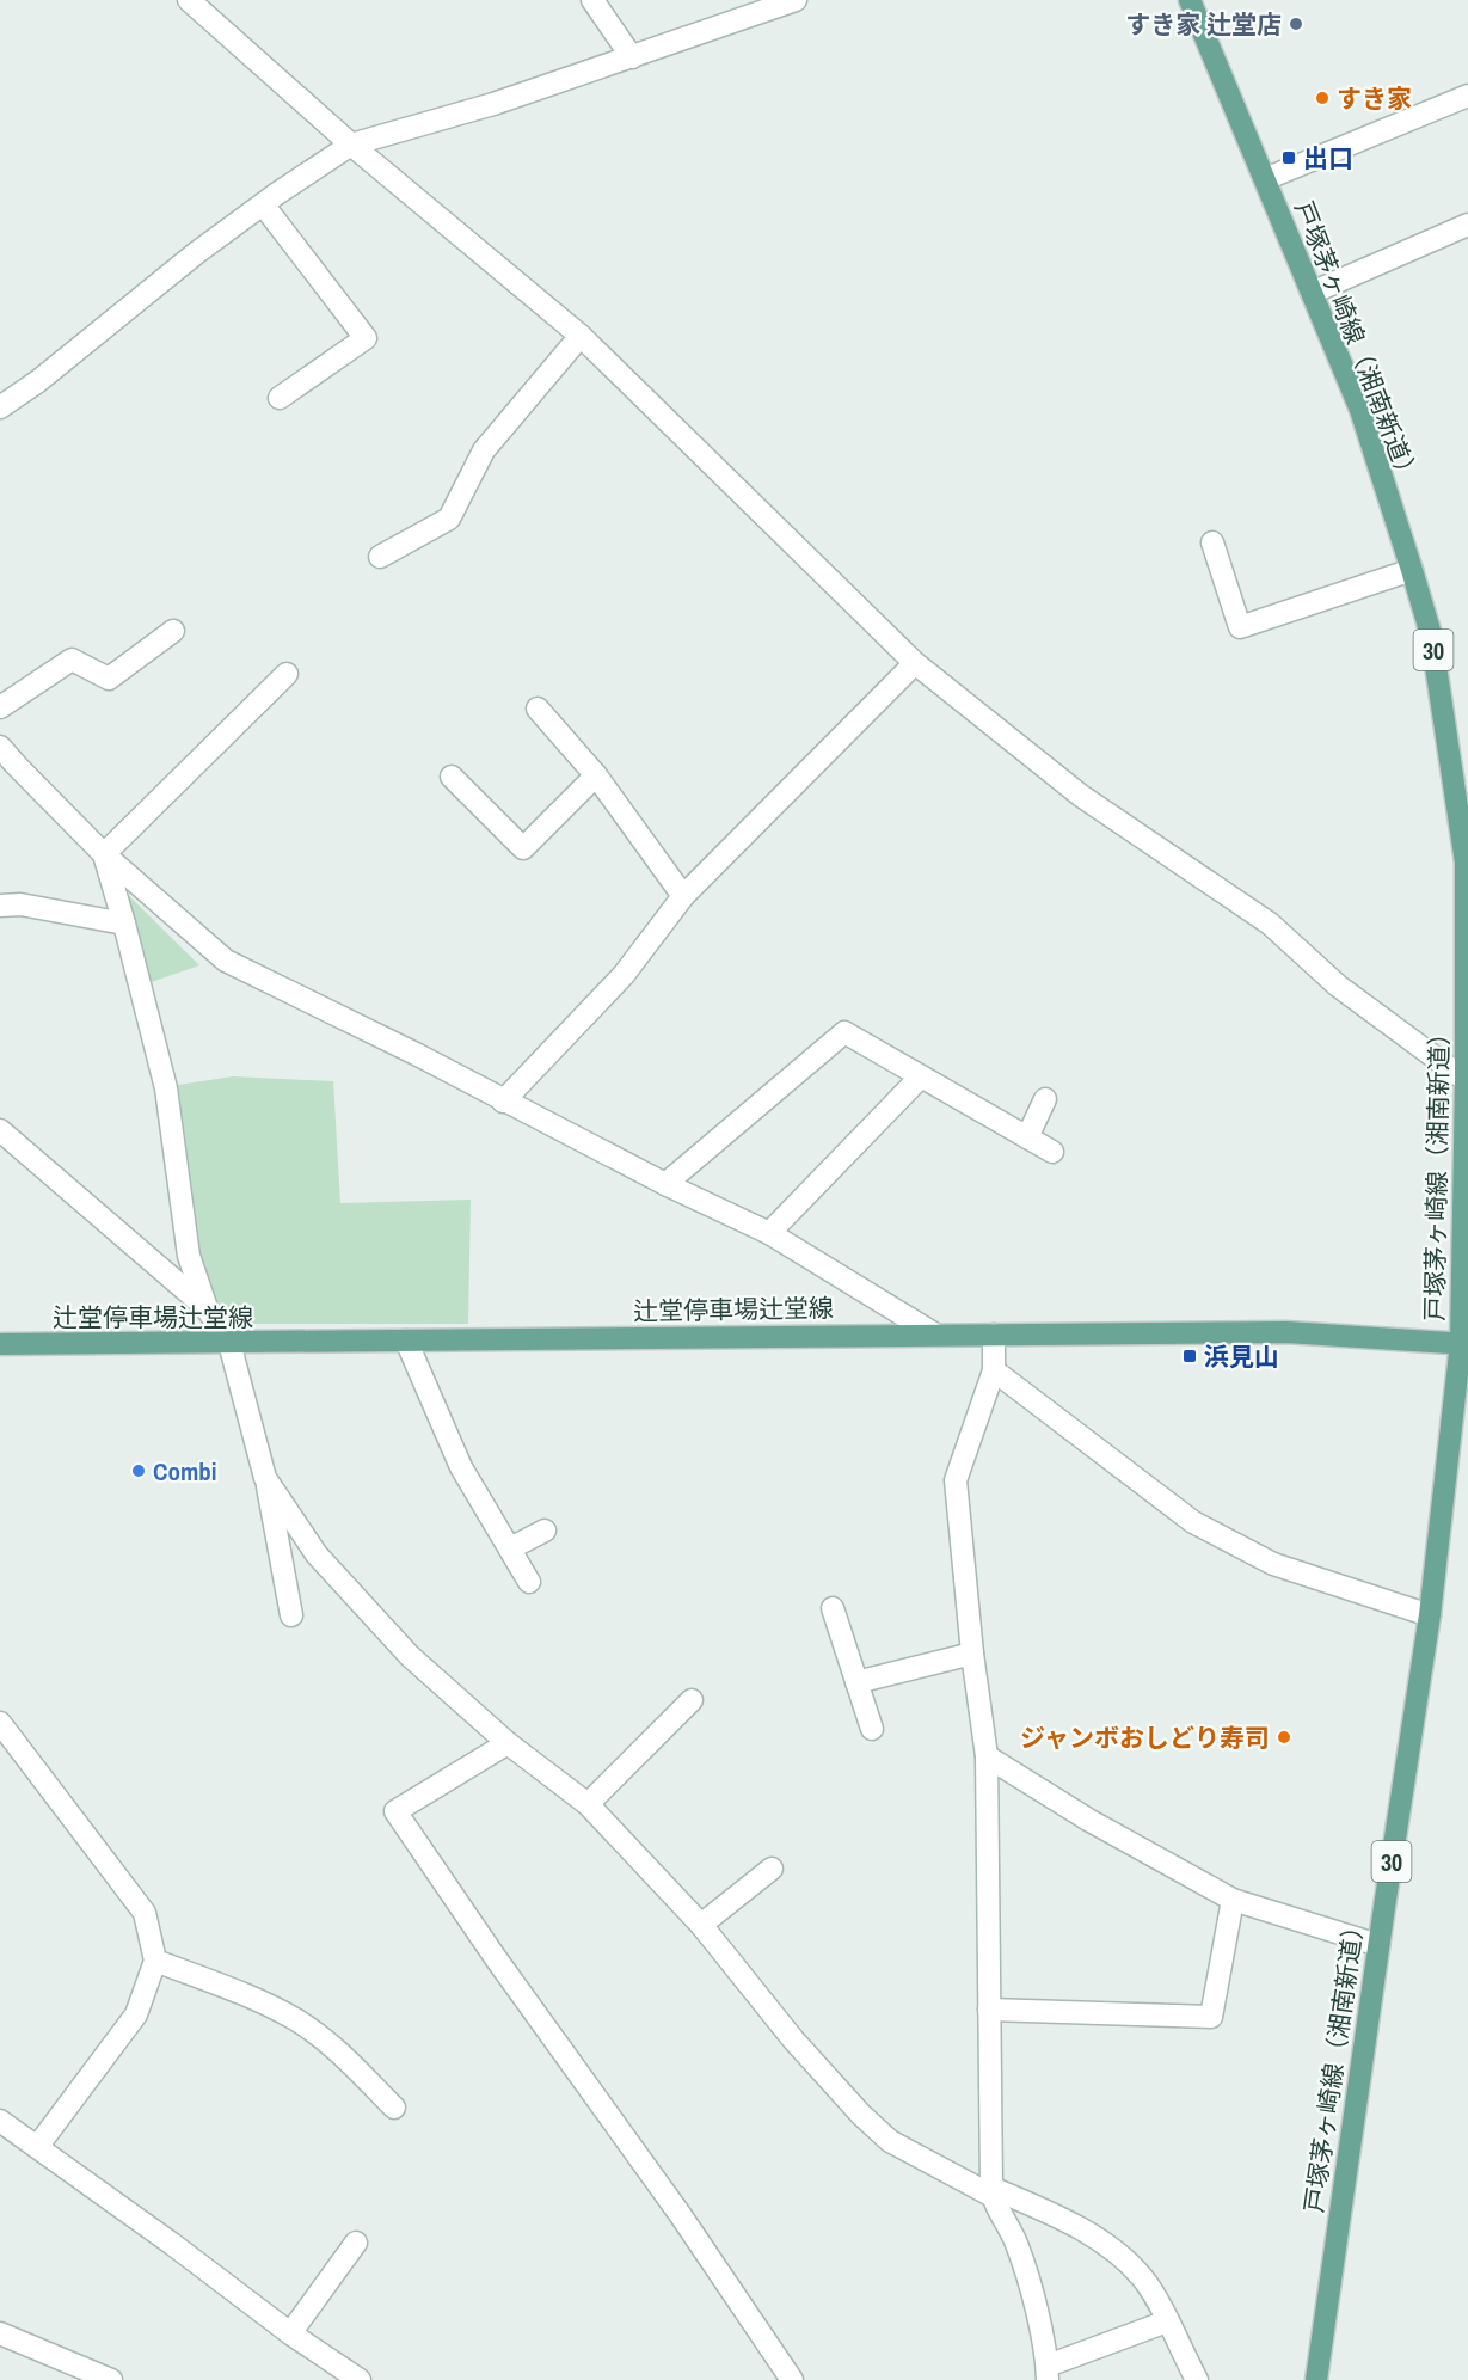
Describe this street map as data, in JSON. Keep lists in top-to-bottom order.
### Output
{
  "streets": {
    "main road": ["戸塚茅ヶ崎線（湘南新道）", "30", "辻堂停車場辻堂線"]
  },
  "crossings": [
    ["戸塚茅ヶ崎線（湘南新道）", "辻堂停車場辻堂線"]
  ],
  "places": {
    "other": [
      "すき家 辻堂店",
      "すき家",
      "Combi",
      "ジャンボおしどり寿司"
    ],
    "transit": ["出口", "浜見山"]
  }
}
